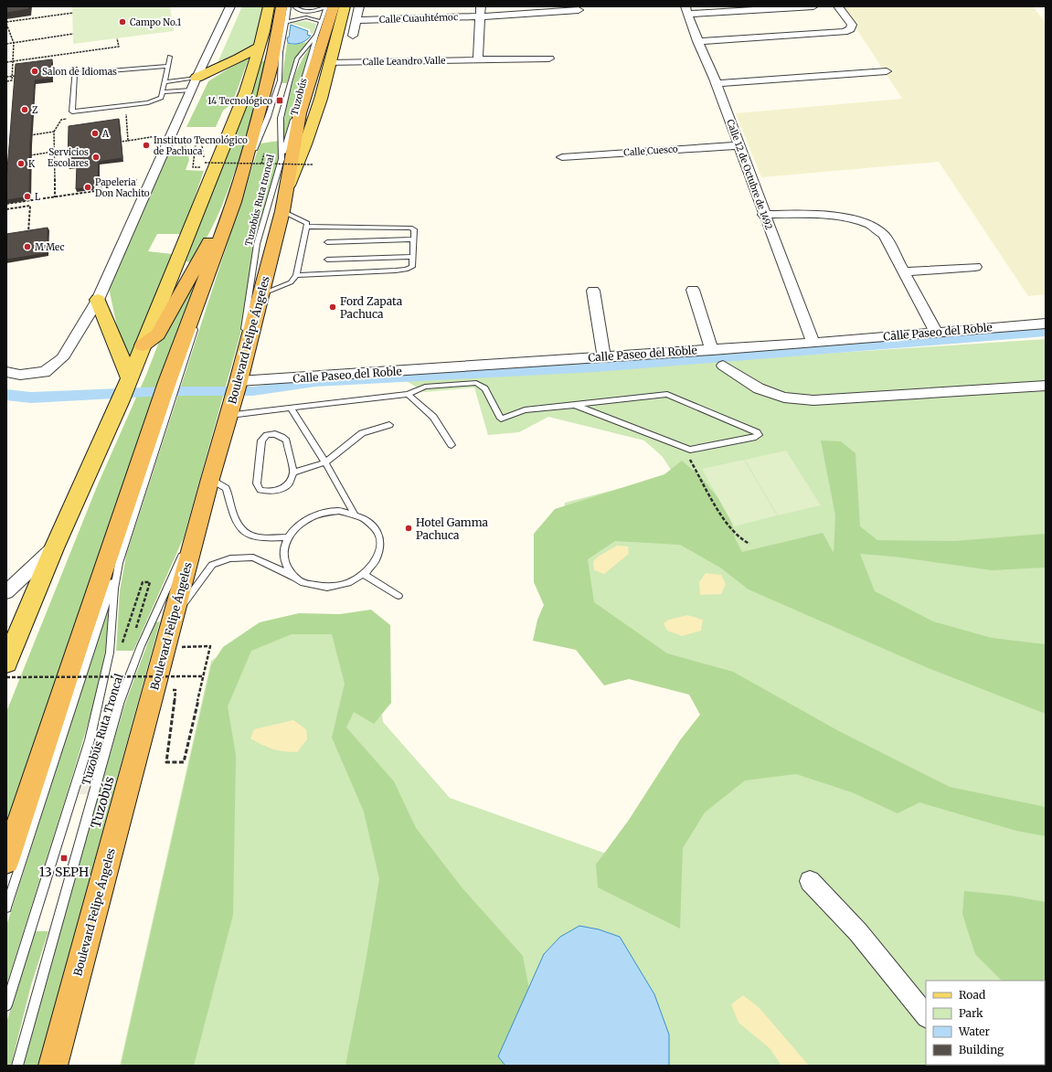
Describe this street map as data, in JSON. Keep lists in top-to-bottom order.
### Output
{
  "streets": {
    "highway": ["Boulevard Felipe Ángeles"],
    "street": [
      "Calle Cuauhtémoc",
      "Calle Leandro Valle",
      "Calle Cuesco",
      "Calle 12 de Octubre de 1492",
      "Calle Paseo del Roble"
    ],
    "lane": ["Tuzobús", "Tuzobús Ruta troncal", "Tuzobús Ruta Troncal"]
  },
  "crossings": [
    ["Calle Leandro Valle", "Boulevard Felipe Ángeles"],
    ["Tuzobús", "Tuzobús Ruta troncal"],
    ["Tuzobús", "Tuzobús Ruta Troncal"],
    ["Calle Cuesco", "Calle 12 de Octubre de 1492"],
    ["Calle 12 de Octubre de 1492", "Calle Paseo del Roble"],
    ["Calle Paseo del Roble", "Boulevard Felipe Ángeles"],
    ["Calle Paseo del Roble", "Tuzobús Ruta Troncal"],
    ["Boulevard Felipe Ángeles", "Tuzobús Ruta Troncal"]
  ],
  "places": {
    "other": [
      "Campo No.1",
      "Salon de Idiomas",
      "Z",
      "A",
      "Instituto Tecnológico de Pachuca",
      "Servicios Escolares",
      "K",
      "Papeleria Don Nachito",
      "L",
      "M Mec",
      "Ford Zapata Pachuca",
      "Hotel Gamma Pachuca"
    ],
    "transit": ["14 Tecnológico", "13 SEPH"]
  },
  "legend": [
    "Road",
    "Park",
    "Water",
    "Building"
  ]
}
